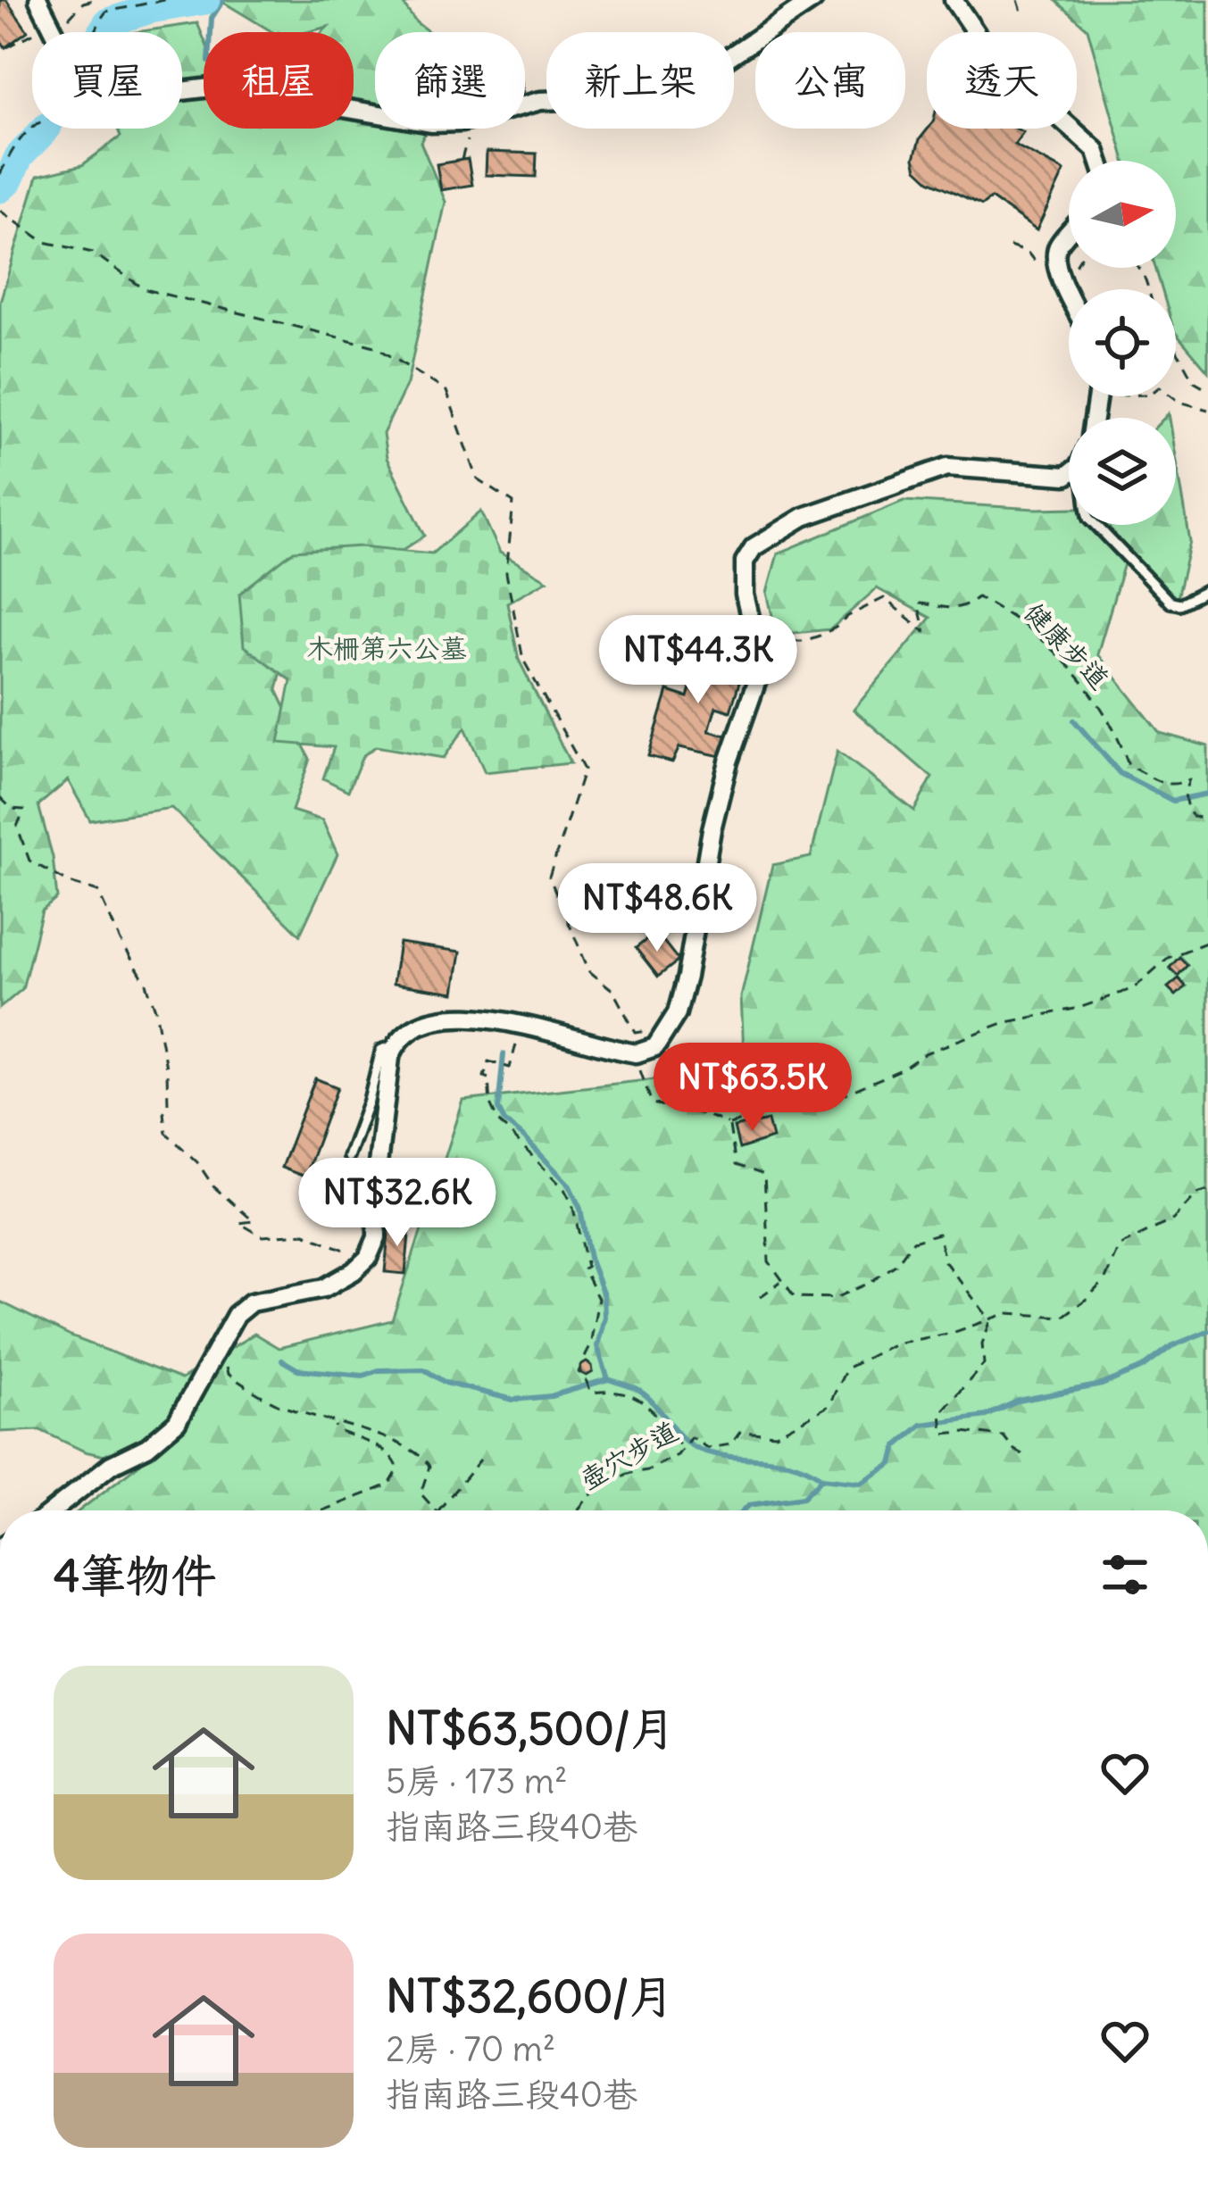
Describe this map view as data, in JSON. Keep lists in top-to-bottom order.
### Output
{
  "streets": {
    "path": ["健康步道", "壺穴步道"]
  },
  "parks": ["木柵第六公墓"],
  "north": "right",
  "page": {
    "chip": [
      "買屋",
      "租屋",
      "篩選",
      "新上架",
      "公寓",
      "透天"
    ],
    "price": [
      "NT$44.3K",
      "NT$48.6K",
      "NT$63.5K",
      "NT$32.6K"
    ],
    "heading": "4筆物件",
    "list": [
      {
        "name": "NT$63,500/月",
        "note": "5房 · 173 m² · 指南路三段40巷"
      },
      {
        "name": "NT$32,600/月",
        "note": "2房 · 70 m² · 指南路三段40巷"
      }
    ]
  }
}
